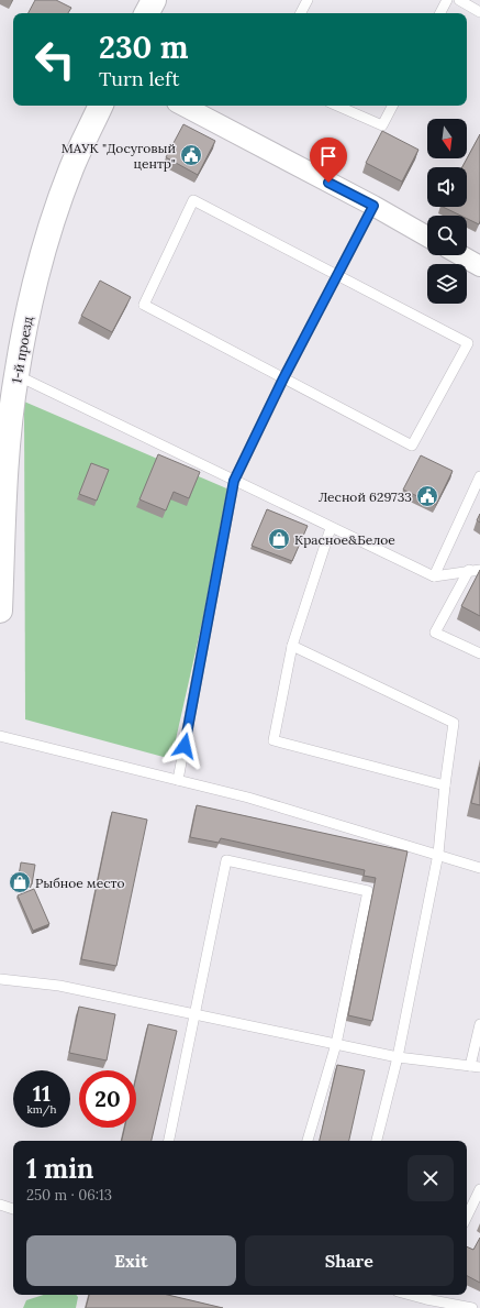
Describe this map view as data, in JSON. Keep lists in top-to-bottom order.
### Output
{
  "streets": {
    "street": ["1-й проезд"]
  },
  "places": {
    "public building": ["МАУК \"Досуговый центр\"", "Лесной 629733"],
    "shop": ["Красное&Белое", "Рыбное место"]
  },
  "north": "bottom",
  "page": {
    "turn": ["230 m", "Turn left"],
    "speed": "11 km/h",
    "limit": "20",
    "heading": ["1 min", "250 m · 06:13"],
    "buttons": ["Exit", "Share"]
  }
}
